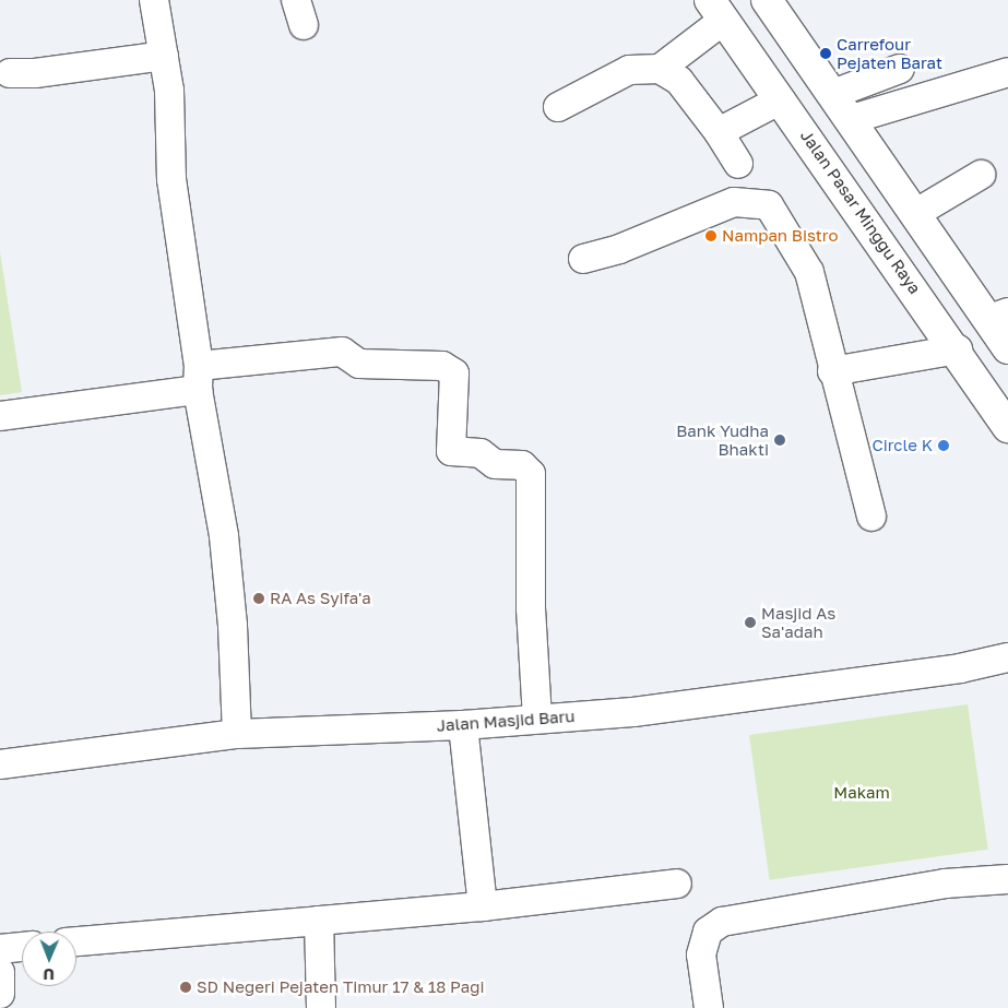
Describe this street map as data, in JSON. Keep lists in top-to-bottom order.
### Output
{
  "streets": {
    "main road": ["Jalan Pasar Minggu Raya"],
    "street": ["Jalan Masjid Baru"]
  },
  "parks": ["Makam"],
  "places": [
    "Carrefour Pejaten Barat",
    "Nampan Bistro",
    "Bank Yudha Bhakti",
    "Circle K",
    "RA As Syifa'a",
    "Masjid As Sa'adah",
    "SD Negeri Pejaten Timur 17 & 18 Pagi"
  ],
  "north": "bottom"
}
